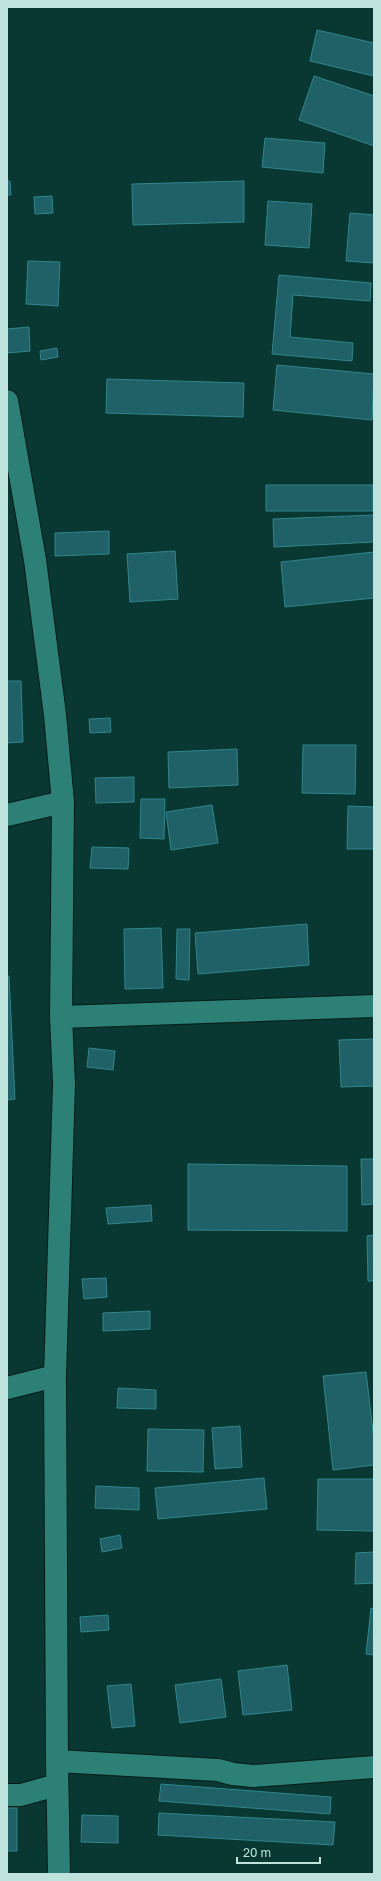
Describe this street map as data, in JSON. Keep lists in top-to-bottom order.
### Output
{
  "scale_bar": "20 m"
}
